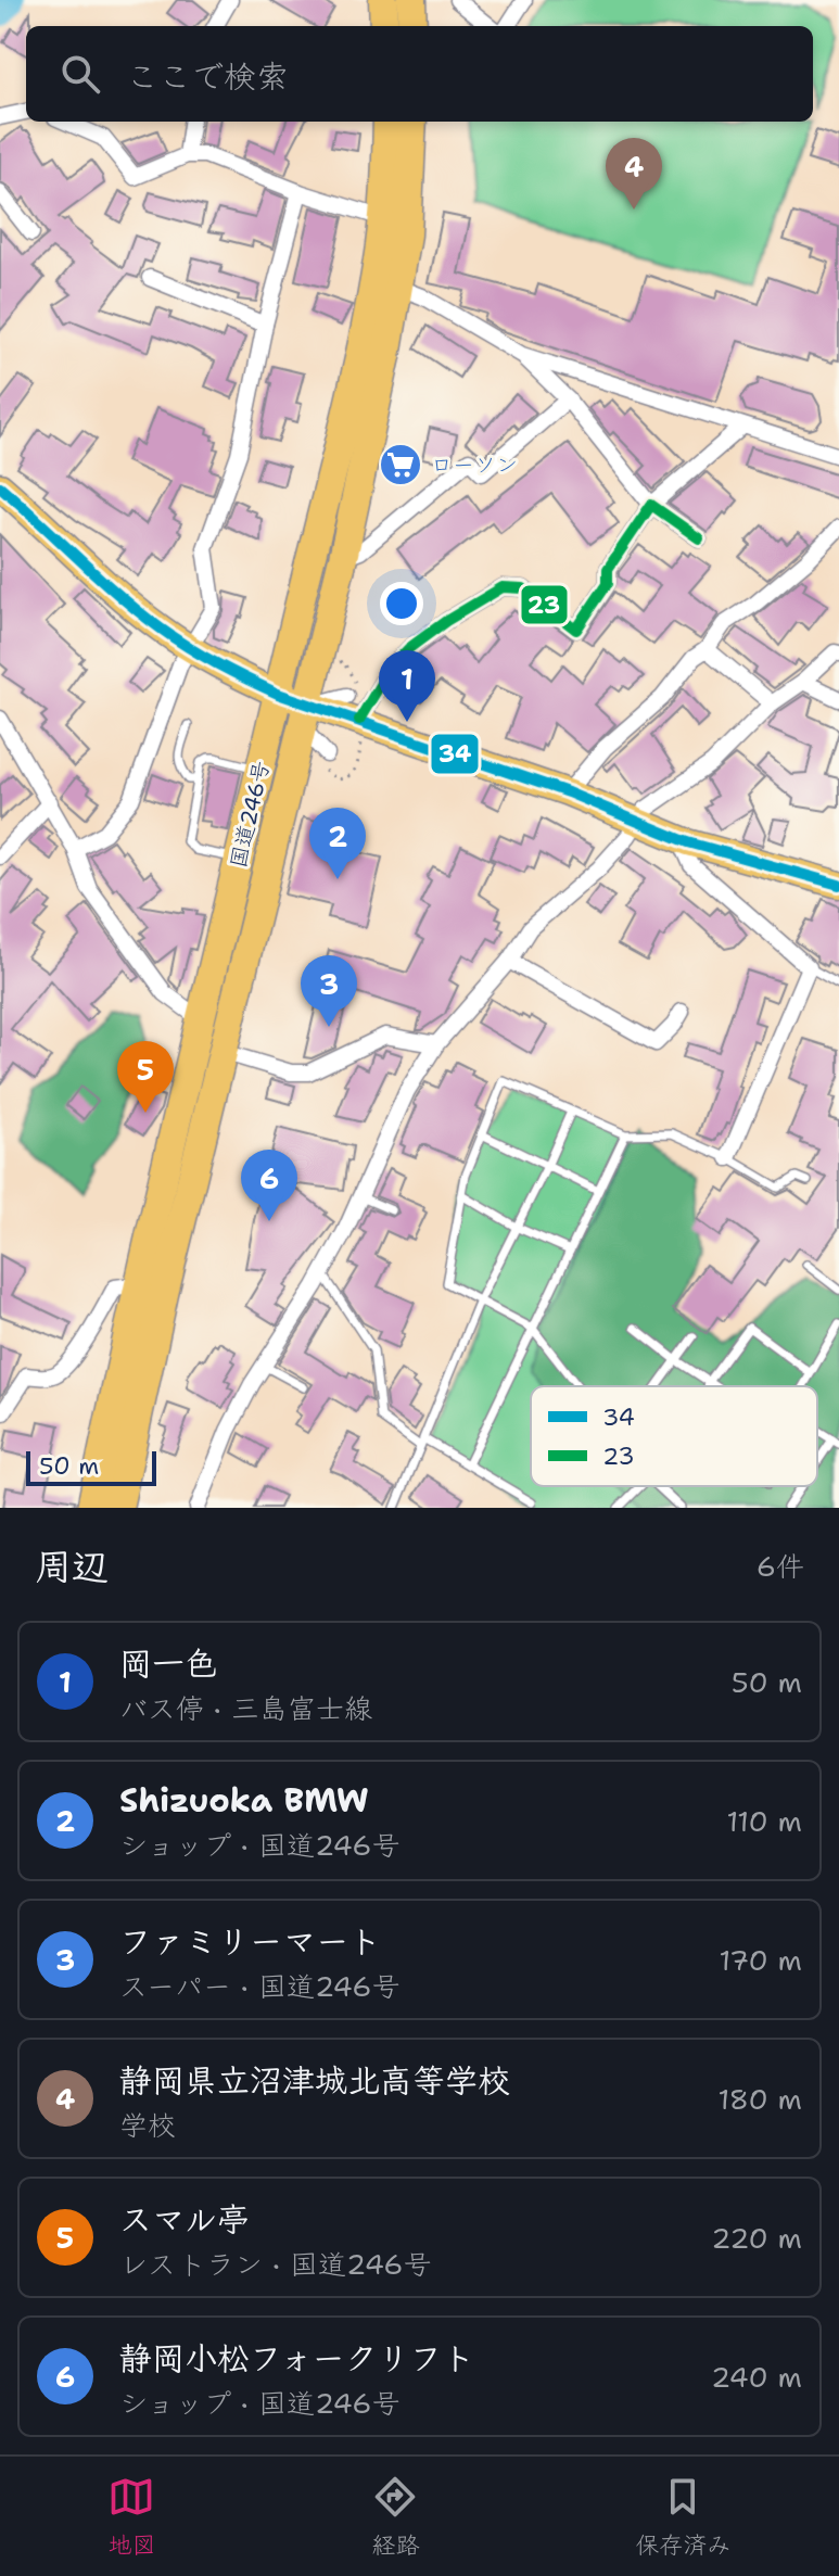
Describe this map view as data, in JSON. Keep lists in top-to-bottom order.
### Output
{
  "streets": {
    "highway": ["国道246号"]
  },
  "places": {
    "supermarket": ["ローソン"]
  },
  "lines": ["transit line 34", "transit line 23"],
  "legend": ["34", "23"],
  "scale_bar": "50 m",
  "page": {
    "search": "ここで検索",
    "pins": [
      "4",
      "1",
      "2",
      "3",
      "5",
      "6"
    ],
    "scale": "50 m",
    "heading": ["周辺", "6件"],
    "list": [
      {
        "mark": "1",
        "name": "岡一色",
        "note": "バス停 · 三島富士線",
        "value": "50 m"
      },
      {
        "mark": "2",
        "name": "Shizuoka BMW",
        "note": "ショップ · 国道246号",
        "value": "110 m"
      },
      {
        "mark": "3",
        "name": "ファミリーマート",
        "note": "スーパー · 国道246号",
        "value": "170 m"
      },
      {
        "mark": "4",
        "name": "静岡県立沼津城北高等学校",
        "note": "学校",
        "value": "180 m"
      },
      {
        "mark": "5",
        "name": "スマル亭",
        "note": "レストラン · 国道246号",
        "value": "220 m"
      },
      {
        "mark": "6",
        "name": "静岡小松フォークリフト",
        "note": "ショップ · 国道246号",
        "value": "240 m"
      }
    ],
    "nav": ["地図", "経路", "保存済み"]
  }
}
